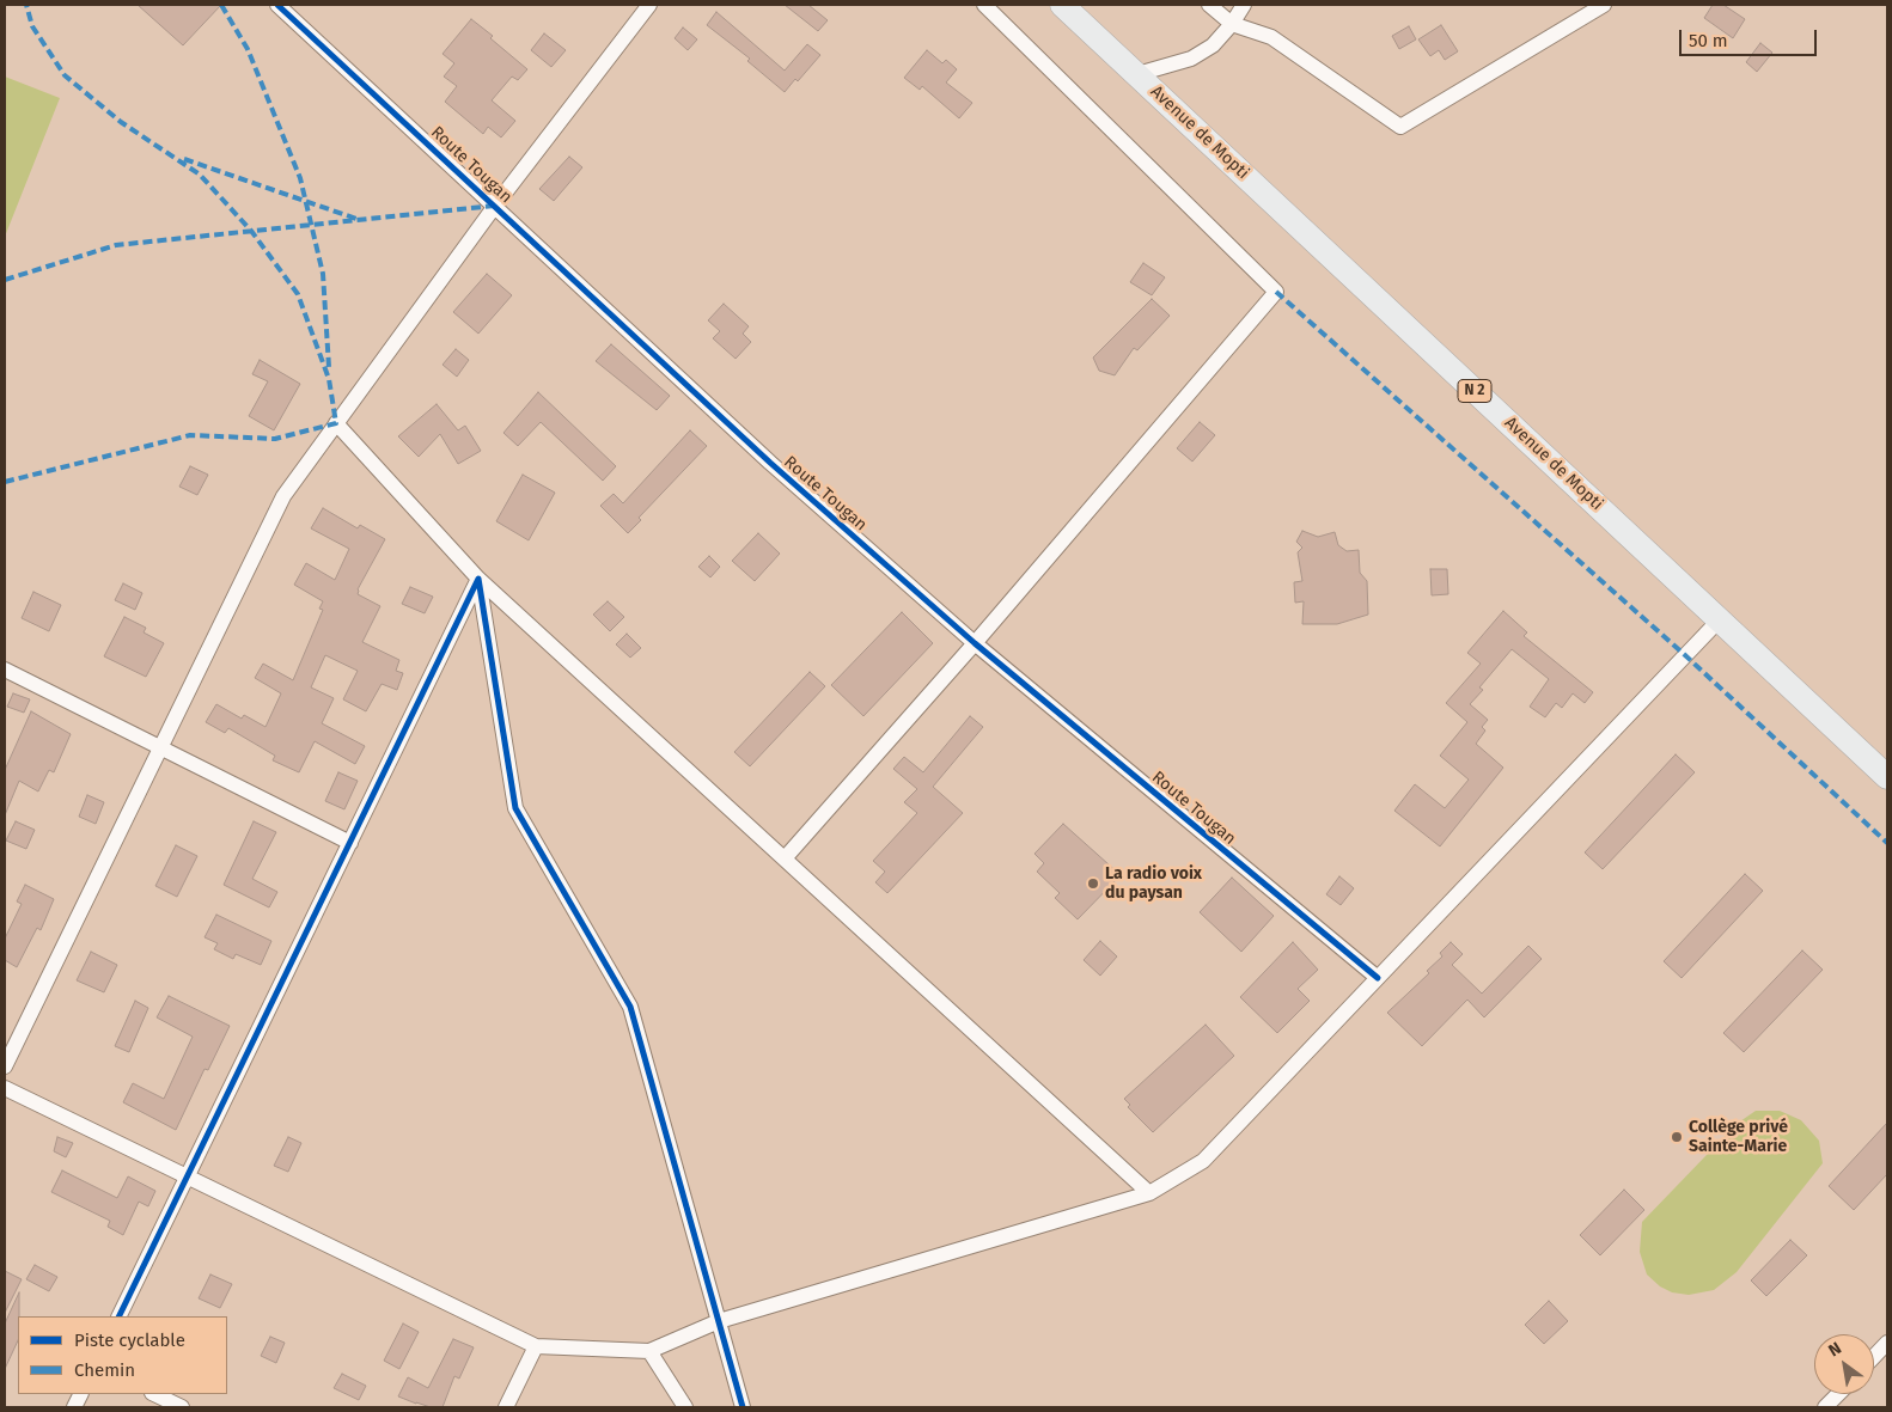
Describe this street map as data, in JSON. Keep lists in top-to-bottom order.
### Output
{
  "streets": {
    "main road": ["Avenue de Mopti", "N 2"],
    "street": ["Route Tougan"]
  },
  "places": ["La radio voix du paysan", "Collège privé Sainte-Marie"],
  "legend": ["Piste cyclable", "Chemin"],
  "scale_bar": "50 m",
  "north": "top left"
}
